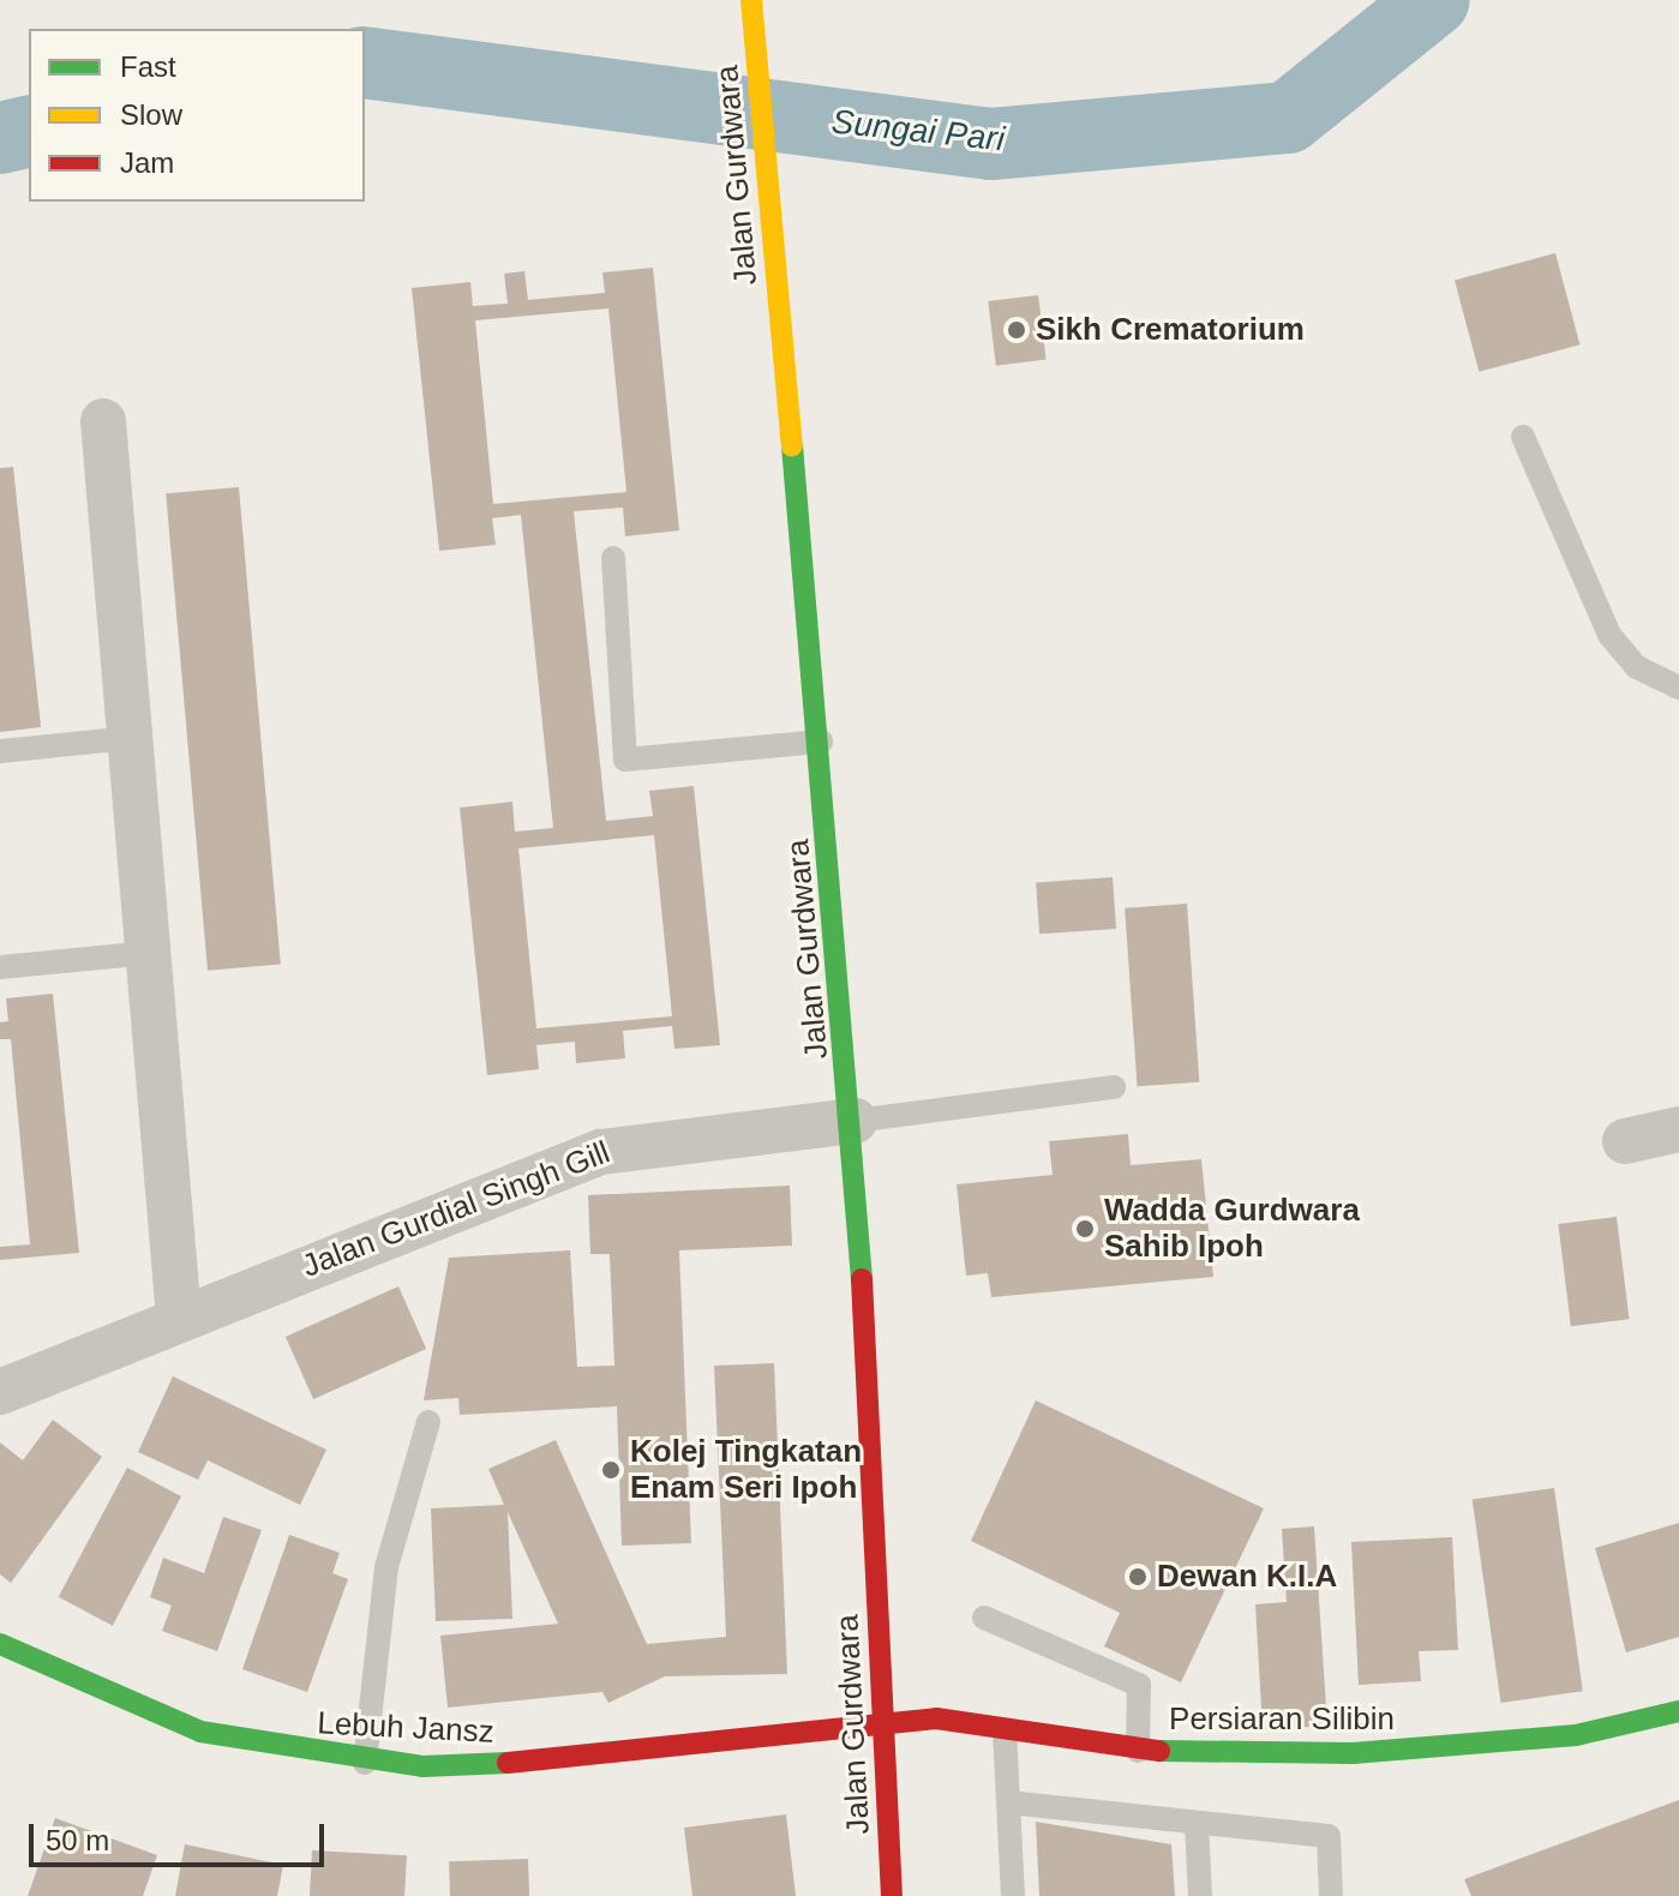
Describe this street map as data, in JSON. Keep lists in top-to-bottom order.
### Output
{
  "streets": {
    "street": [
      "Jalan Gurdwara",
      "Jalan Gurdial Singh Gill",
      "Persiaran Silibin",
      "Lebuh Jansz"
    ]
  },
  "crossings": [
    ["Jalan Gurdwara", "Jalan Gurdial Singh Gill"],
    ["Jalan Gurdwara", "Persiaran Silibin"],
    ["Jalan Gurdwara", "Lebuh Jansz"],
    ["Persiaran Silibin", "Lebuh Jansz"]
  ],
  "water": ["Sungai Pari"],
  "places": [
    "Sikh Crematorium",
    "Wadda Gurdwara Sahib Ipoh",
    "Kolej Tingkatan Enam Seri Ipoh",
    "Dewan K.I.A"
  ],
  "legend": ["Fast", "Slow", "Jam"],
  "scale_bar": "50 m"
}
